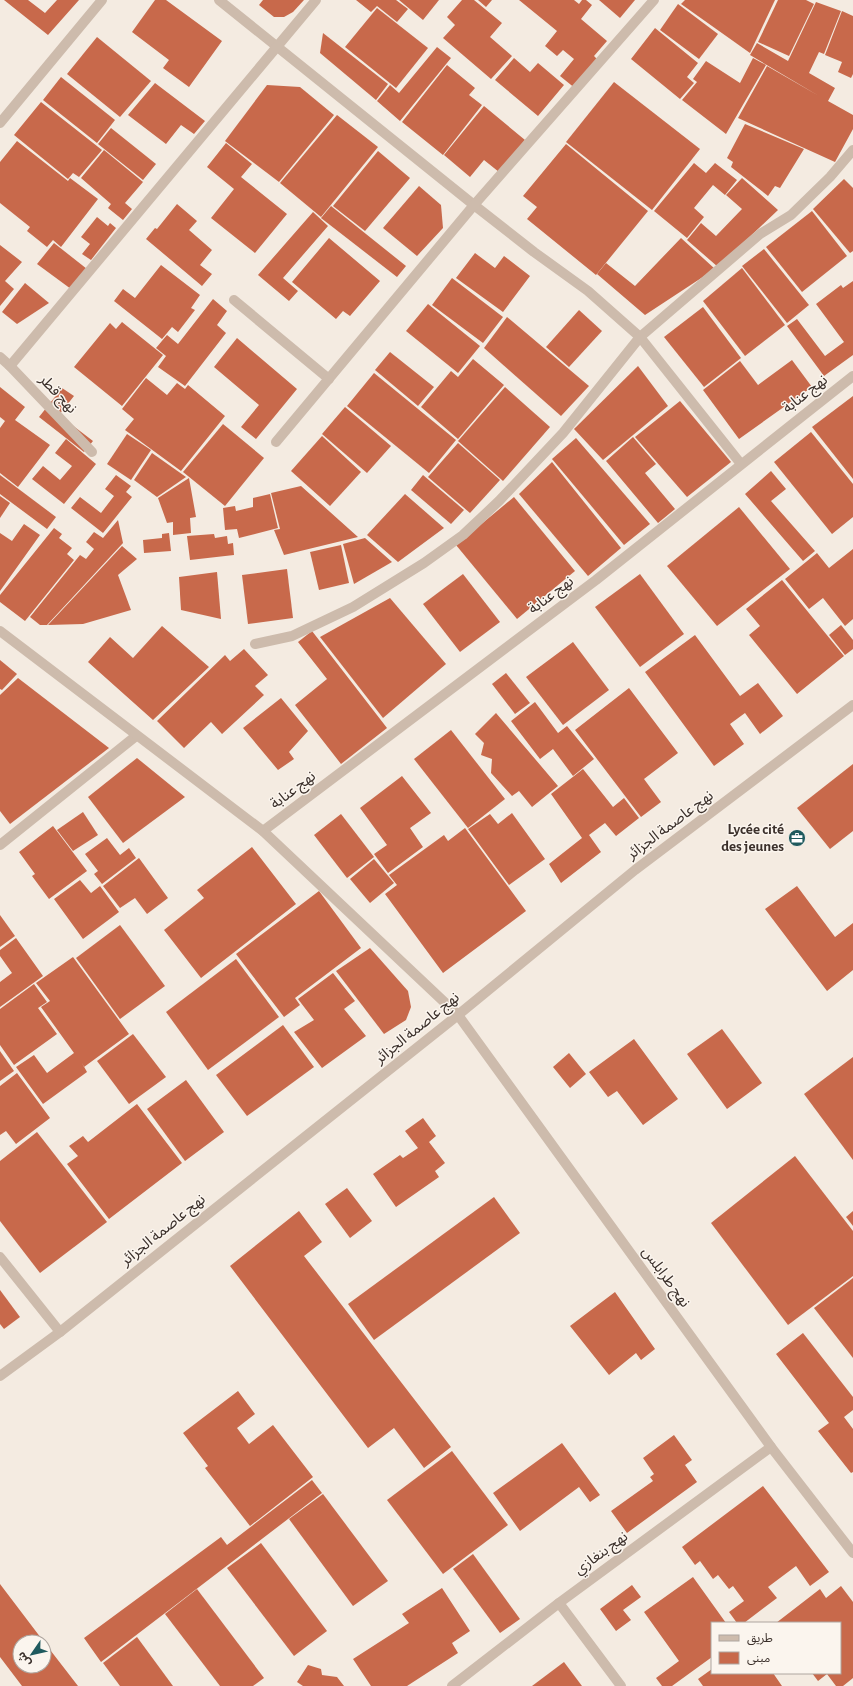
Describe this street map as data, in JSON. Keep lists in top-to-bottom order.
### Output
{
  "streets": {
    "street": [
      "نهج قطر",
      "نهج عنابة",
      "نهج عاصمة الجزائر",
      "نهج طرابلس",
      "نهج بنغازي"
    ]
  },
  "crossings": [
    ["نهج عنابة", "نهج طرابلس"],
    ["نهج عاصمة الجزائر", "نهج طرابلس"],
    ["نهج طرابلس", "نهج بنغازي"]
  ],
  "places": {
    "office": ["Lycée cité des jeunes"]
  },
  "legend": ["طريق", "مبنى"],
  "north": "bottom left"
}
